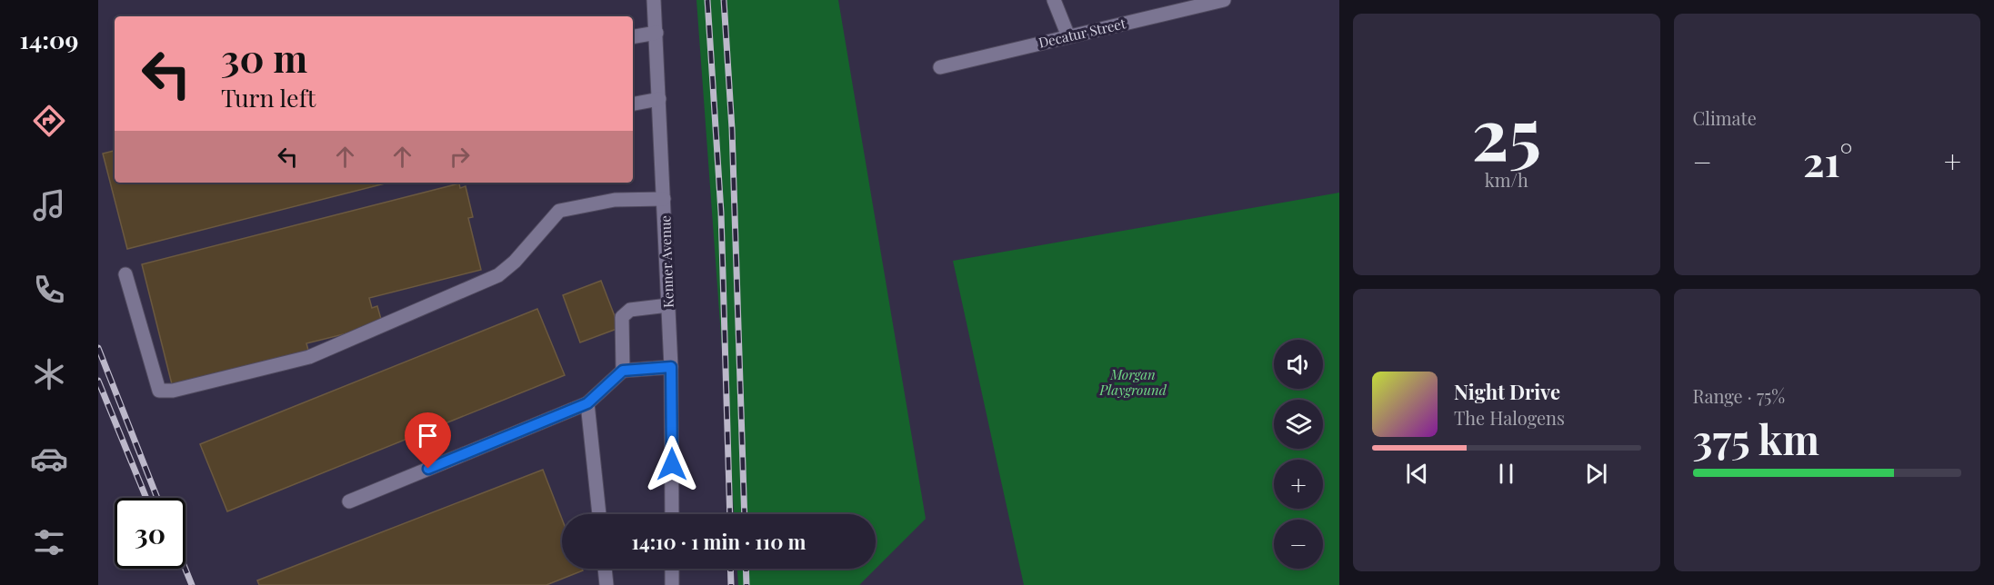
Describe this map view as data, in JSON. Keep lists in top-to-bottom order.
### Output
{
  "streets": {
    "street": ["Decatur Street", "Kenner Avenue"]
  },
  "parks": ["Morgan Playground"],
  "page": {
    "tabs": "14:09",
    "tile": [
      ["25", "km/h"],
      "Climate",
      ["Range · 75%", "375 km"]
    ],
    "turn": ["30 m", "Turn left"],
    "heat": ["−", "21°", "+"],
    "map_buttons": ["+", "−"],
    "song": ["Night Drive", "The Halogens"],
    "limit": "30",
    "trip": "14:10 · 1 min · 110 m"
  }
}
